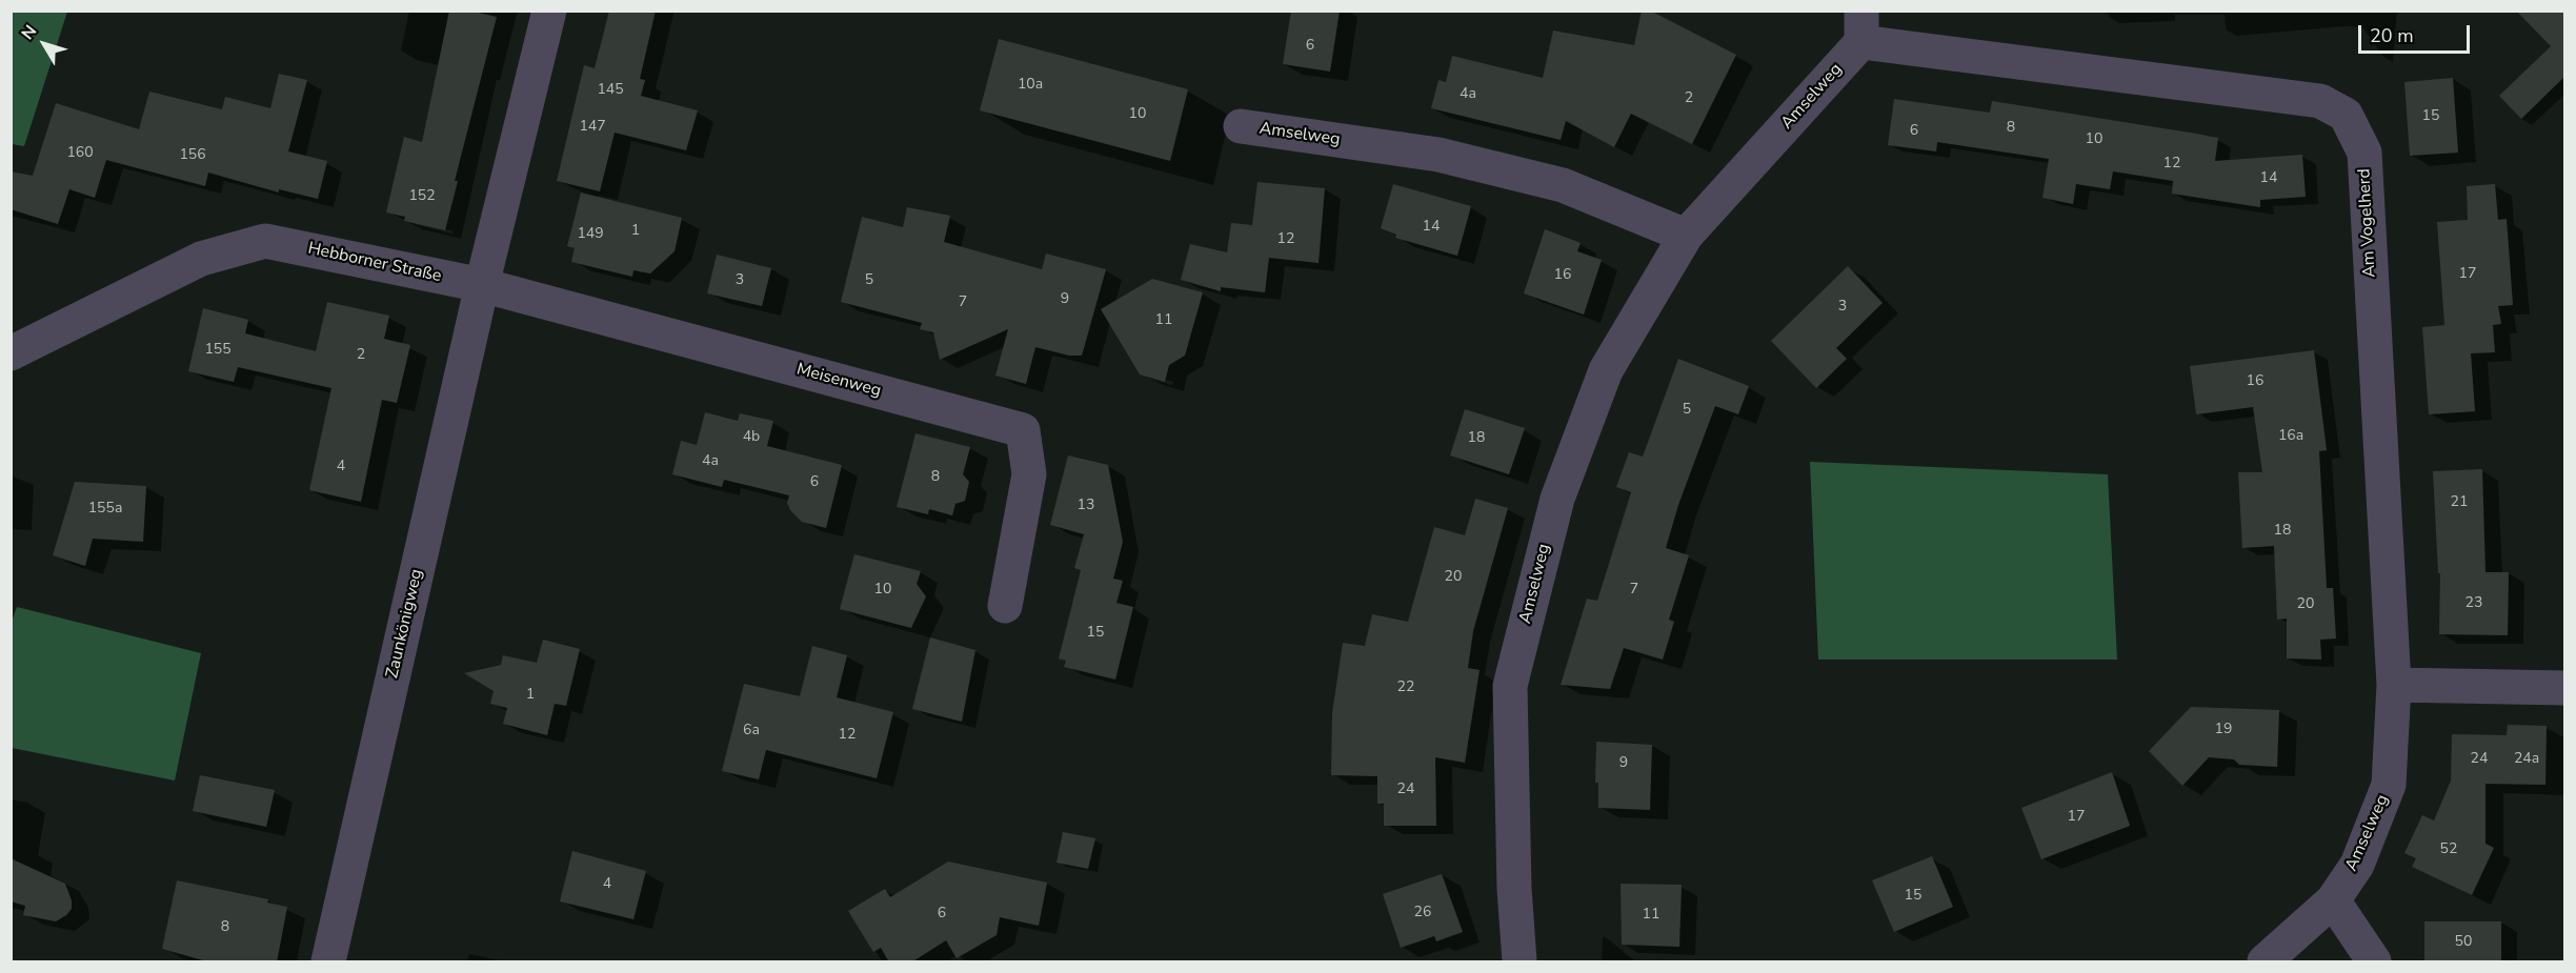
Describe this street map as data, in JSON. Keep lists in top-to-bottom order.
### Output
{
  "streets": {
    "street": [
      "Amselweg",
      "Am Vogelherd",
      "Hebborner Straße",
      "Meisenweg",
      "Zaunkönigweg"
    ]
  },
  "crossings": [
    ["Amselweg", "Am Vogelherd"],
    ["Hebborner Straße", "Meisenweg"],
    ["Hebborner Straße", "Zaunkönigweg"],
    ["Meisenweg", "Zaunkönigweg"]
  ],
  "house_numbers": [
    "6",
    "10a",
    "145",
    "4a",
    "2",
    "10",
    "15",
    "147",
    "8",
    "6",
    "10",
    "160",
    "156",
    "12",
    "14",
    "152",
    "14",
    "1",
    "149",
    "12",
    "17",
    "16",
    "3",
    "5",
    "9",
    "7",
    "3",
    "11",
    "155",
    "2",
    "16",
    "5",
    "16a",
    "4b",
    "18",
    "4a",
    "4",
    "8",
    "6",
    "21",
    "13",
    "155a",
    "18",
    "20",
    "10",
    "7",
    "23",
    "20",
    "15",
    "22",
    "1",
    "19",
    "6a",
    "12",
    "24",
    "24a",
    "9",
    "24",
    "17",
    "52",
    "4",
    "15",
    "26",
    "6",
    "11",
    "8",
    "50"
  ],
  "scale_bar": "20 m",
  "north": "top left"
}
